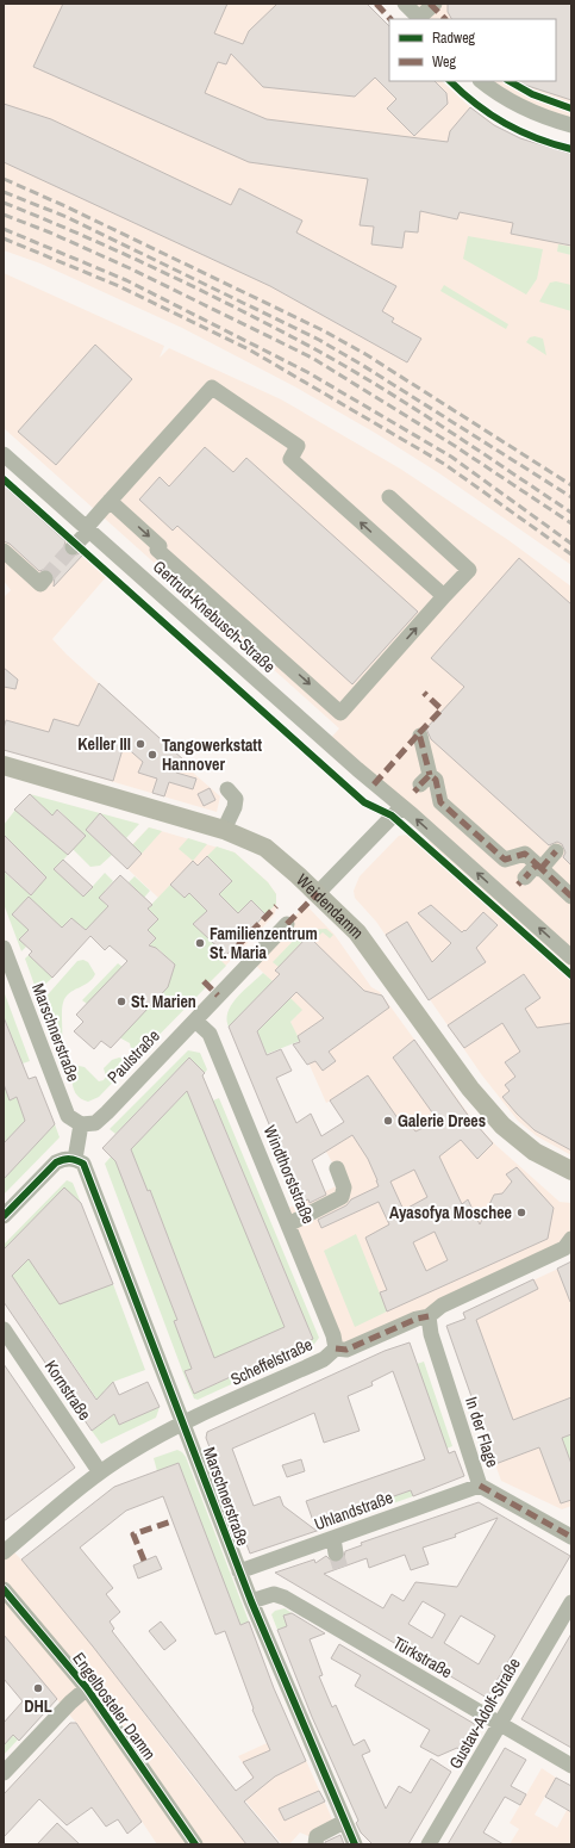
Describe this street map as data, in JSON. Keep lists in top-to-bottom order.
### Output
{
  "streets": {
    "main road": ["Weidendamm"],
    "street": [
      "Gertrud-Knebusch-Straße",
      "Marschnerstraße",
      "Paulstraße",
      "Windthorststraße",
      "Scheffelstraße",
      "Kornstraße",
      "In der Flage",
      "Uhlandstraße",
      "Türkstraße",
      "Engelbosteler Damm",
      "Gustav-Adolf-Straße"
    ]
  },
  "crossings": [
    ["Marschnerstraße", "Paulstraße"],
    ["Marschnerstraße", "Scheffelstraße"],
    ["Marschnerstraße", "Uhlandstraße"],
    ["Marschnerstraße", "Türkstraße"],
    ["Paulstraße", "Windthorststraße"],
    ["Windthorststraße", "Scheffelstraße"],
    ["Scheffelstraße", "Kornstraße"],
    ["Scheffelstraße", "In der Flage"],
    ["In der Flage", "Uhlandstraße"],
    ["Türkstraße", "Gustav-Adolf-Straße"]
  ],
  "places": [
    "Keller III",
    "Tangowerkstatt Hannover",
    "Familienzentrum St. Maria",
    "St. Marien",
    "Galerie Drees",
    "Ayasofya Moschee",
    "DHL"
  ],
  "legend": ["Radweg", "Weg"]
}
